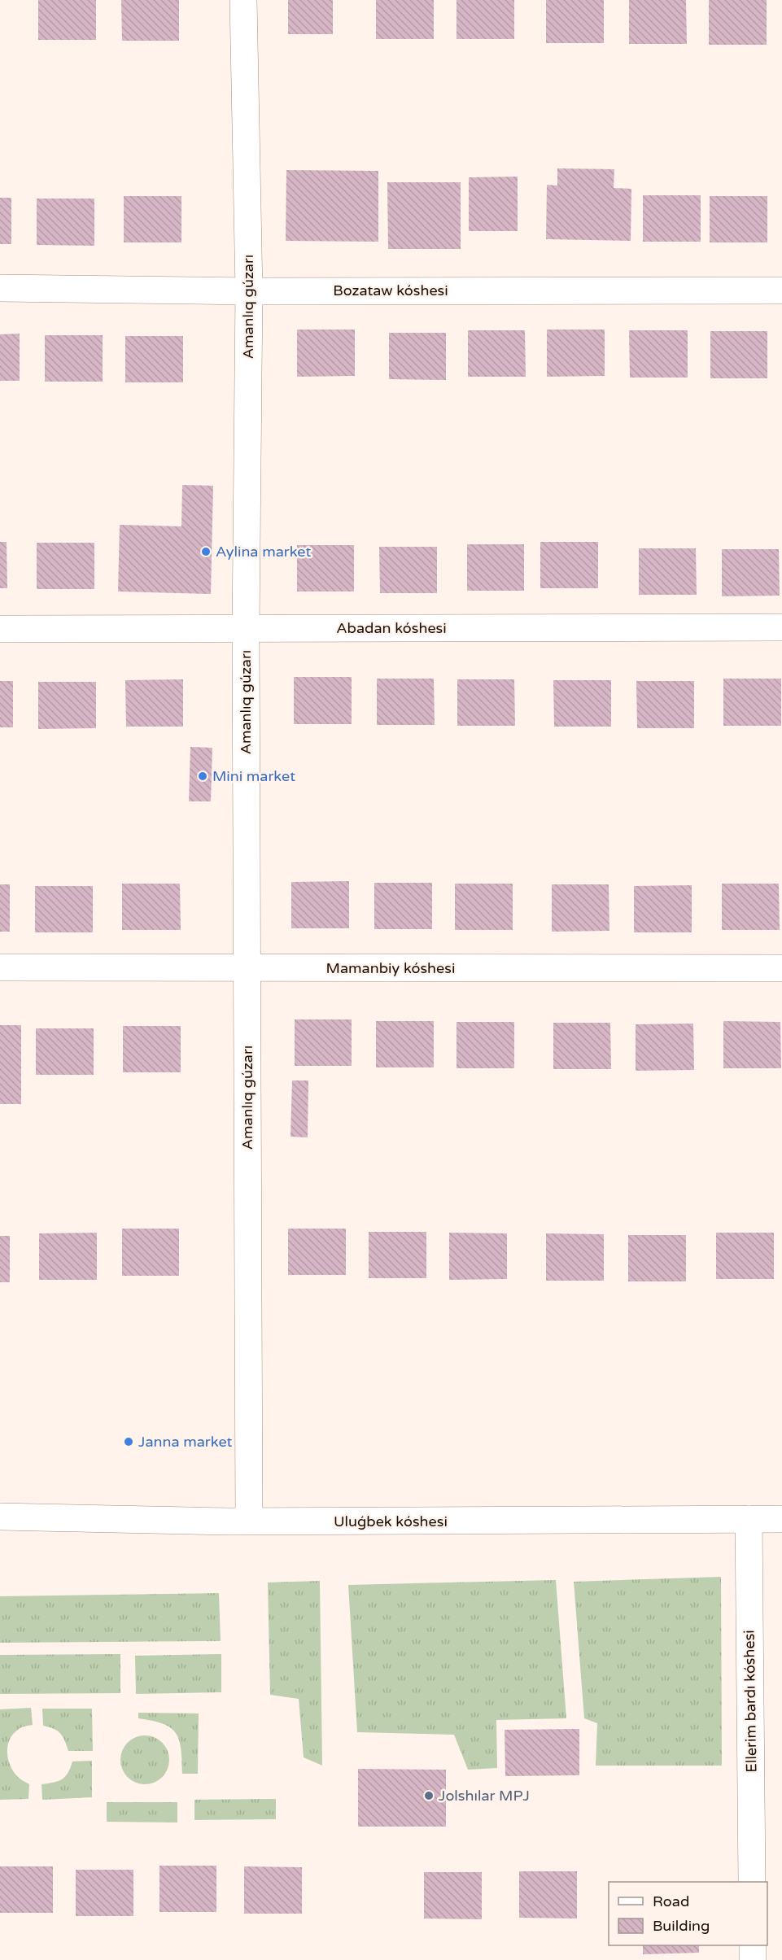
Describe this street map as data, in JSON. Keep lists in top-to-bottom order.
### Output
{
  "streets": {
    "street": [
      "Bozataw kóshesi",
      "Amanlıq gúzarı",
      "Abadan kóshesi",
      "Mamanbiy kóshesi",
      "Uluǵbek kóshesi",
      "Ellerim bardı kóshesi"
    ]
  },
  "crossings": [
    ["Bozataw kóshesi", "Amanlıq gúzarı"],
    ["Amanlıq gúzarı", "Abadan kóshesi"],
    ["Amanlıq gúzarı", "Mamanbiy kóshesi"],
    ["Amanlıq gúzarı", "Uluǵbek kóshesi"],
    ["Uluǵbek kóshesi", "Ellerim bardı kóshesi"]
  ],
  "places": [
    "Aylina market",
    "Mini market",
    "Janna market",
    "Jolshılar MPJ"
  ],
  "legend": ["Road", "Building"]
}
